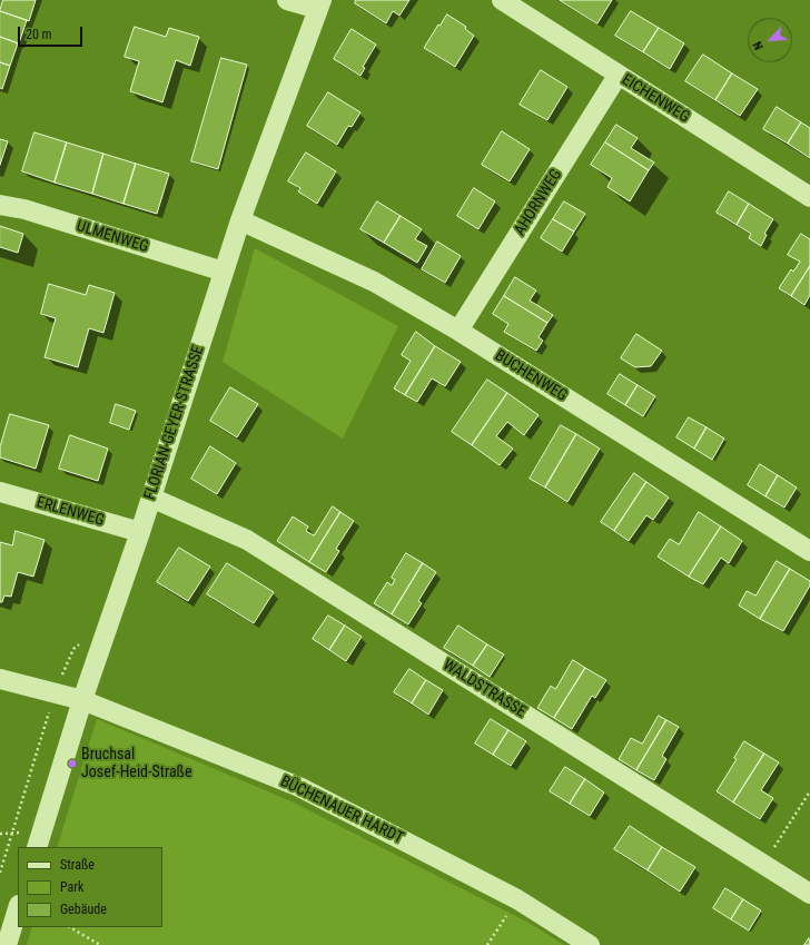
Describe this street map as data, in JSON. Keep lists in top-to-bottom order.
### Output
{
  "streets": {
    "street": [
      "EICHENWEG",
      "AHORNWEG",
      "ULMENWEG",
      "BUCHENWEG",
      "FLORIAN-GEYER-STRASSE",
      "ERLENWEG",
      "WALDSTRASSE",
      "BÜCHENAUER HARDT"
    ]
  },
  "crossings": [
    ["EICHENWEG", "AHORNWEG"],
    ["AHORNWEG", "BUCHENWEG"],
    ["ULMENWEG", "FLORIAN-GEYER-STRASSE"],
    ["BUCHENWEG", "FLORIAN-GEYER-STRASSE"],
    ["FLORIAN-GEYER-STRASSE", "ERLENWEG"],
    ["FLORIAN-GEYER-STRASSE", "WALDSTRASSE"],
    ["FLORIAN-GEYER-STRASSE", "BÜCHENAUER HARDT"]
  ],
  "places": ["Bruchsal Josef-Heid-Straße"],
  "legend": ["Straße", "Park", "Gebäude"],
  "scale_bar": "20 m",
  "north": "bottom left"
}
